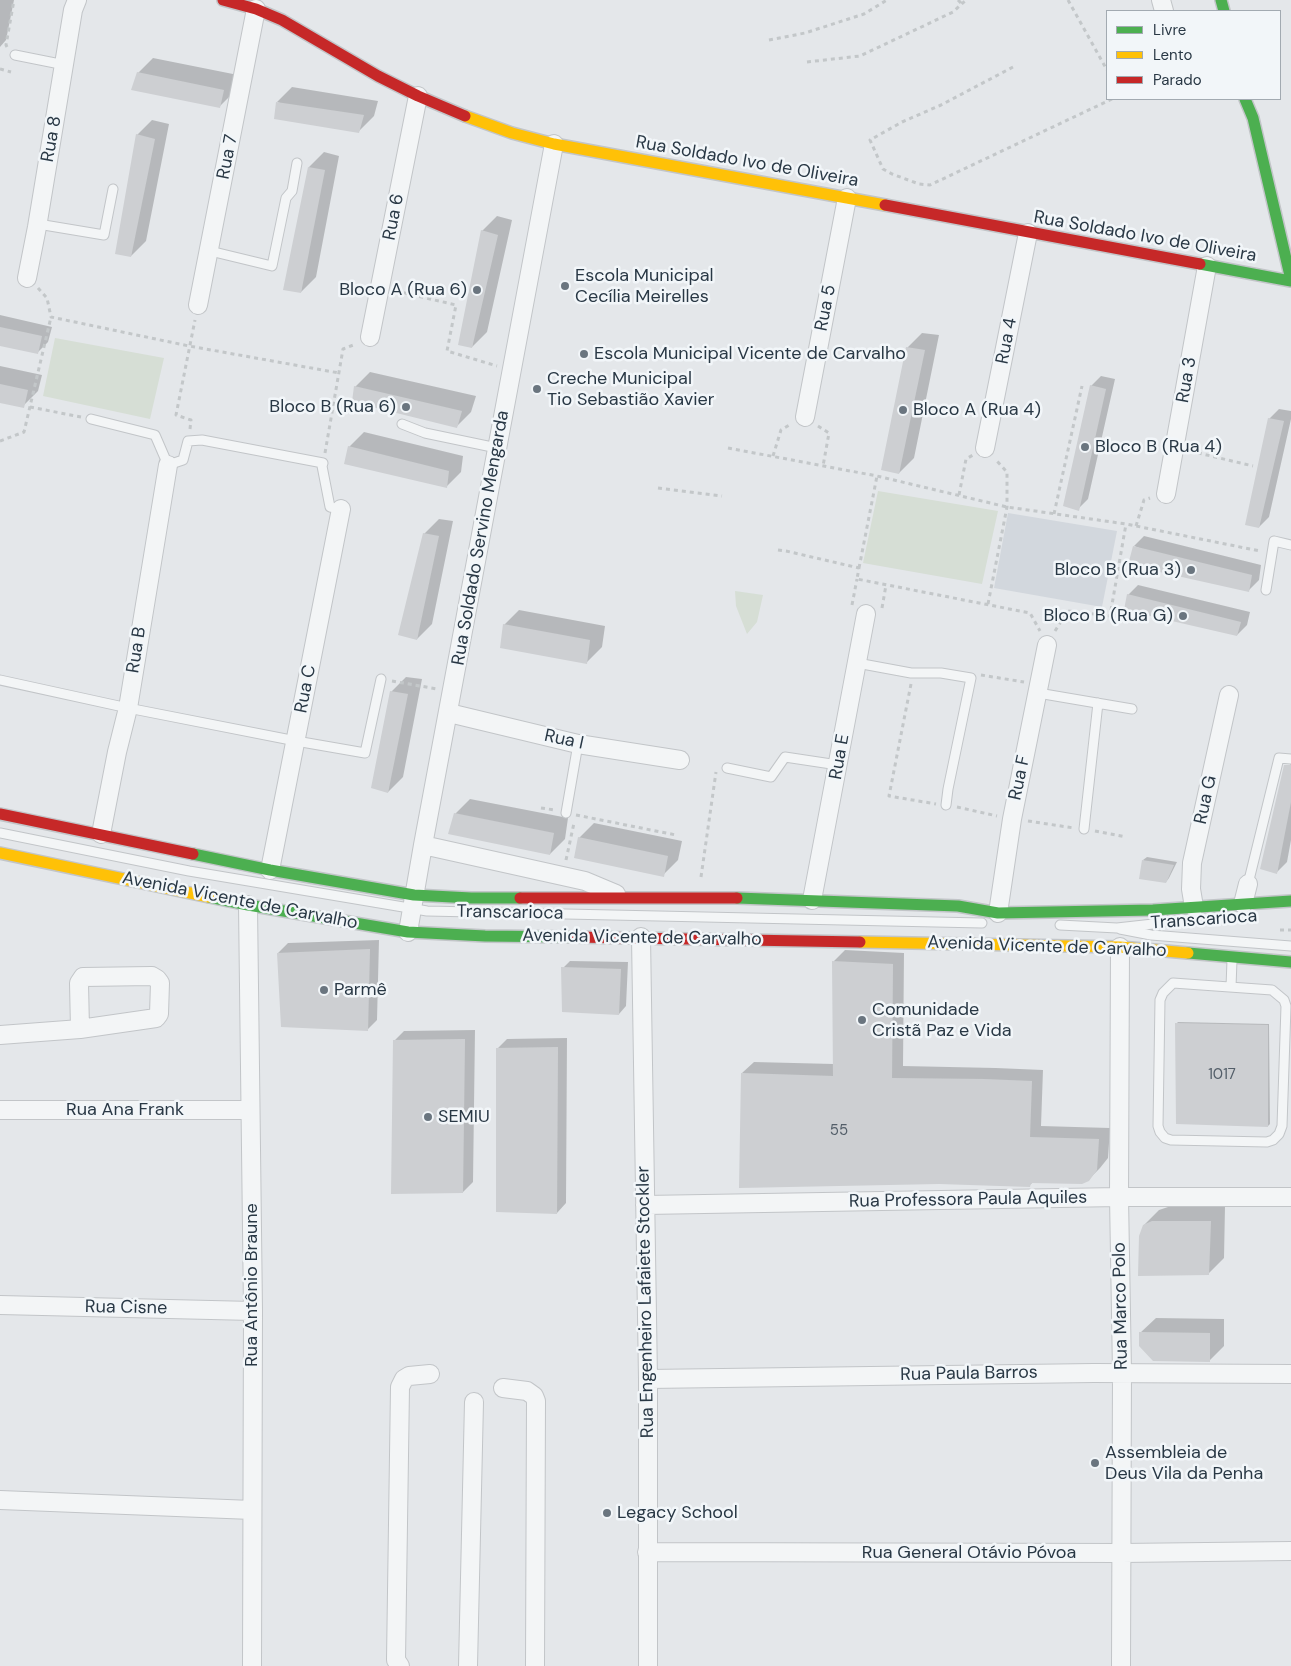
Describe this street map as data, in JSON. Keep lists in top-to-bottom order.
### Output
{
  "streets": {
    "main road": ["Rua Soldado Ivo de Oliveira", "Avenida Vicente de Carvalho"],
    "street": [
      "Rua 8",
      "Rua 7",
      "Rua 6",
      "Rua 5",
      "Rua 4",
      "Rua 3",
      "Rua Soldado Servino Mengarda",
      "Rua B",
      "Rua C",
      "Rua I",
      "Rua E",
      "Rua F",
      "Rua G",
      "Rua Ana Frank",
      "Rua Professora Paula Aquiles",
      "Rua Antônio Braune",
      "Rua Engenheiro Lafaiete Stockler",
      "Rua Marco Polo",
      "Rua Cisne",
      "Rua Paula Barros",
      "Rua General Otávio Póvoa"
    ],
    "lane": ["Transcarioca"]
  },
  "crossings": [
    ["Rua 7", "Rua Soldado Ivo de Oliveira"],
    ["Rua Soldado Ivo de Oliveira", "Rua 6"],
    ["Rua Soldado Ivo de Oliveira", "Rua 5"],
    ["Rua Soldado Ivo de Oliveira", "Rua 4"],
    ["Rua Soldado Ivo de Oliveira", "Rua 3"],
    ["Rua Soldado Ivo de Oliveira", "Rua Soldado Servino Mengarda"],
    ["Rua Soldado Servino Mengarda", "Rua I"],
    ["Rua Soldado Servino Mengarda", "Avenida Vicente de Carvalho"],
    ["Rua Soldado Servino Mengarda", "Transcarioca"],
    ["Rua B", "Avenida Vicente de Carvalho"],
    ["Rua C", "Avenida Vicente de Carvalho"],
    ["Rua E", "Avenida Vicente de Carvalho"],
    ["Rua F", "Avenida Vicente de Carvalho"],
    ["Rua F", "Transcarioca"],
    ["Rua G", "Avenida Vicente de Carvalho"],
    ["Avenida Vicente de Carvalho", "Transcarioca"],
    ["Avenida Vicente de Carvalho", "Rua Antônio Braune"],
    ["Avenida Vicente de Carvalho", "Rua Engenheiro Lafaiete Stockler"],
    ["Avenida Vicente de Carvalho", "Rua Marco Polo"],
    ["Rua Ana Frank", "Rua Antônio Braune"],
    ["Rua Professora Paula Aquiles", "Rua Engenheiro Lafaiete Stockler"],
    ["Rua Professora Paula Aquiles", "Rua Marco Polo"],
    ["Rua Antônio Braune", "Rua Cisne"],
    ["Rua Engenheiro Lafaiete Stockler", "Rua Paula Barros"],
    ["Rua Engenheiro Lafaiete Stockler", "Rua General Otávio Póvoa"],
    ["Rua Marco Polo", "Rua Paula Barros"],
    ["Rua Marco Polo", "Rua General Otávio Póvoa"]
  ],
  "places": [
    "Escola Municipal Cecília Meirelles",
    "Bloco A (Rua 6)",
    "Escola Municipal Vicente de Carvalho",
    "Creche Municipal Tio Sebastião Xavier",
    "Bloco B (Rua 6)",
    "Bloco A (Rua 4)",
    "Bloco B (Rua 4)",
    "Bloco B (Rua 3)",
    "Bloco B (Rua G)",
    "Parmê",
    "Comunidade Cristã Paz e Vida",
    "SEMIU",
    "Assembleia de Deus Vila da Penha",
    "Legacy School"
  ],
  "house_numbers": ["1017", "55"],
  "legend": ["Livre", "Lento", "Parado"]
}
